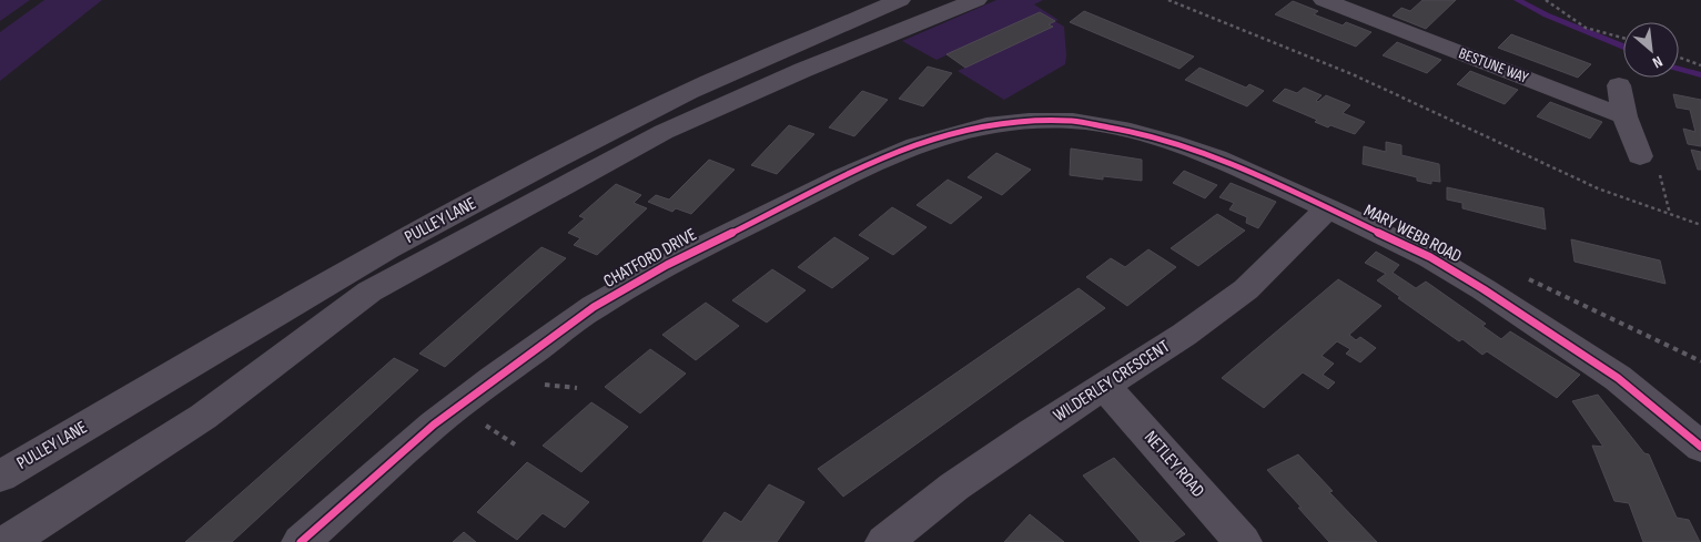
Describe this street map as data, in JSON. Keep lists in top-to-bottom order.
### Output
{
  "streets": {
    "street": [
      "BESTUNE WAY",
      "PULLEY LANE",
      "MARY WEBB ROAD",
      "CHATFORD DRIVE",
      "WILDERLEY CRESCENT",
      "NETLEY ROAD"
    ]
  },
  "crossings": [
    ["MARY WEBB ROAD", "CHATFORD DRIVE"],
    ["MARY WEBB ROAD", "WILDERLEY CRESCENT"],
    ["WILDERLEY CRESCENT", "NETLEY ROAD"]
  ],
  "north": "bottom right"
}
